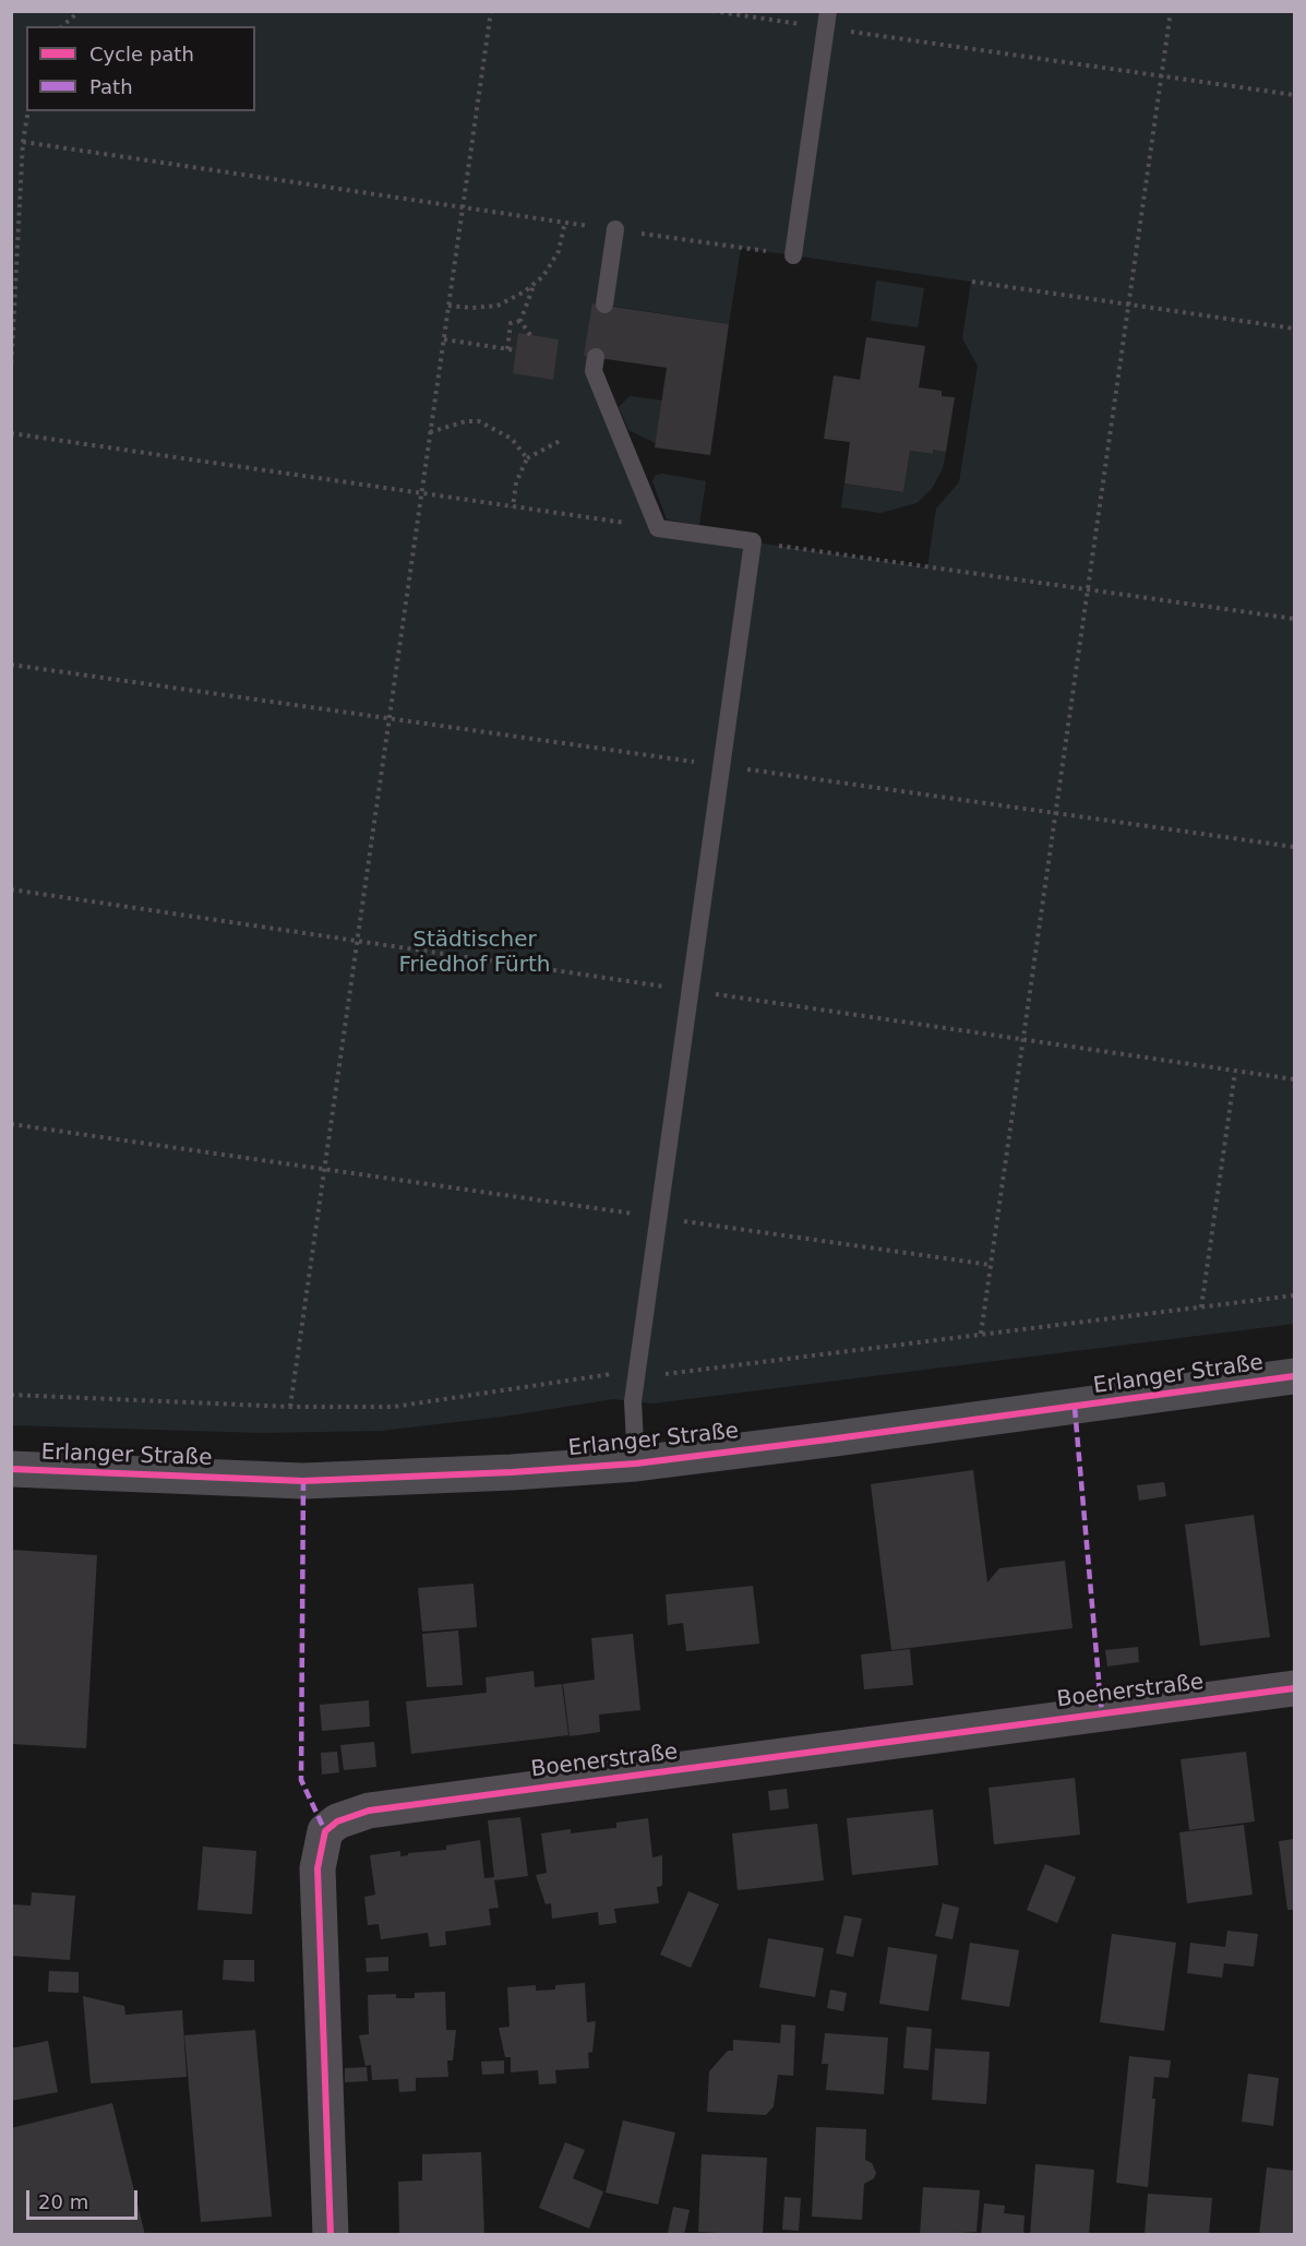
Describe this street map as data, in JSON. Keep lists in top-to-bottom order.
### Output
{
  "streets": {
    "main road": ["Erlanger Straße"],
    "street": ["Boenerstraße"]
  },
  "parks": ["Städtischer Friedhof Fürth"],
  "legend": ["Cycle path", "Path"],
  "scale_bar": "20 m"
}
